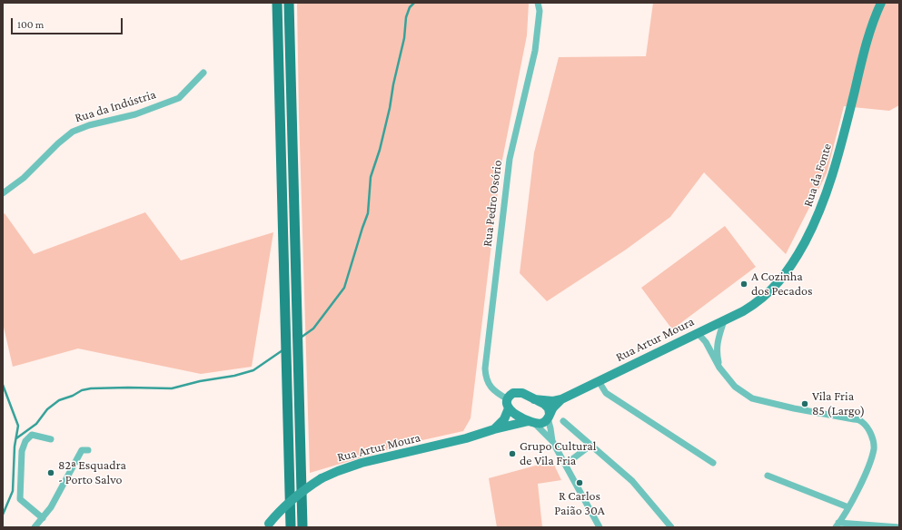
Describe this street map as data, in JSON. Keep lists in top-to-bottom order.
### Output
{
  "streets": {
    "main road": ["Rua da Fonte", "Rua Artur Moura"],
    "street": ["Rua da Indústria", "Rua Pedro Osório"]
  },
  "crossings": [
    ["Rua da Fonte", "Rua Artur Moura"]
  ],
  "places": [
    "A Cozinha dos Pecados",
    "Vila Fria 85 (Largo)",
    "Grupo Cultural de Vila Fria",
    "82ª Esquadra - Porto Salvo",
    "R Carlos Paião 30A"
  ],
  "scale_bar": "100 m"
}
